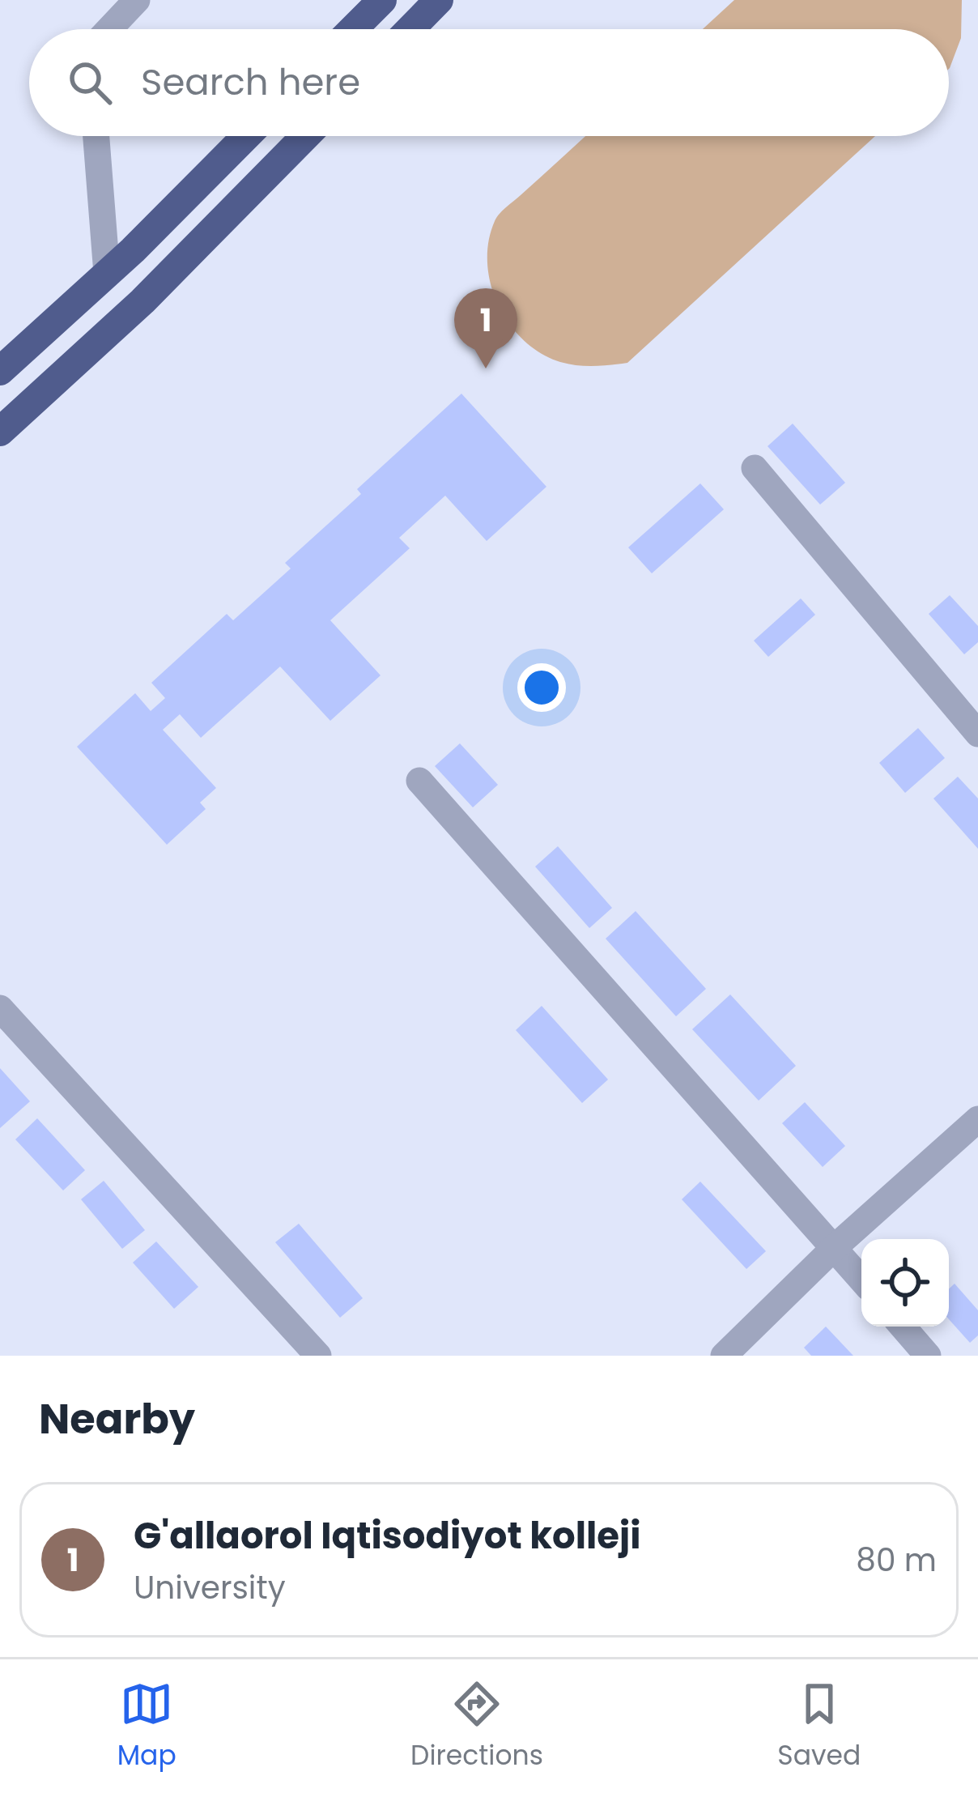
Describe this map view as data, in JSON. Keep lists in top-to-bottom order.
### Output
{
  "page": {
    "search": "Search here",
    "pins": "1",
    "heading": "Nearby",
    "list": [
      {
        "mark": "1",
        "name": "G'allaorol Iqtisodiyot kolleji",
        "note": "University",
        "value": "80 m"
      }
    ],
    "nav": ["Map", "Directions", "Saved"]
  }
}
